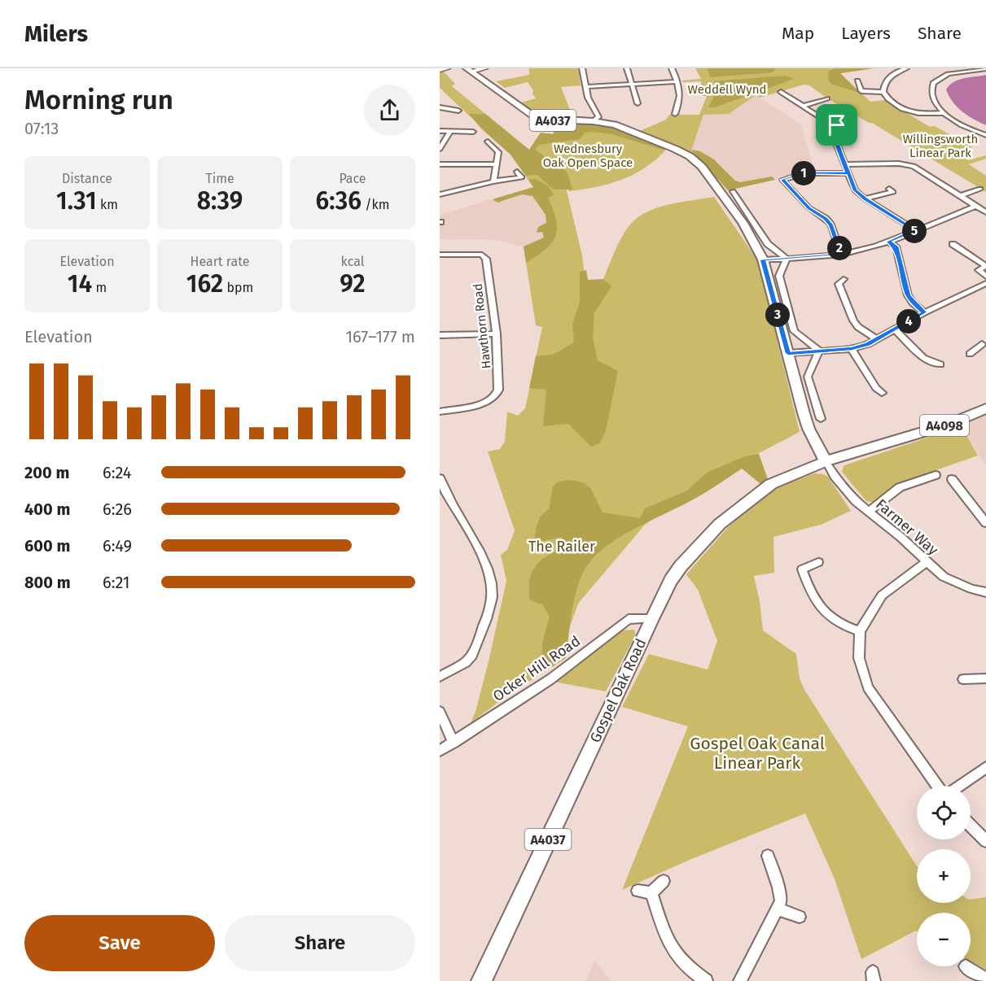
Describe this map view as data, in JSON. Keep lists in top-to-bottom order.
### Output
{
  "streets": {
    "main road": ["A4037", "A4098", "Gospel Oak Road"],
    "street": ["Hawthorn Road", "Farmer Way", "Ocker Hill Road"]
  },
  "crossings": [
    ["A4037", "A4098"],
    ["A4037", "Farmer Way"],
    ["A4037", "Gospel Oak Road"],
    ["A4098", "Farmer Way"],
    ["A4098", "Gospel Oak Road"],
    ["Farmer Way", "Gospel Oak Road"],
    ["Ocker Hill Road", "Gospel Oak Road"]
  ],
  "parks": [
    "Weddell Wynd",
    "Willingsworth Linear Park",
    "Wednesbury Oak Open Space",
    "The Railer",
    "Gospel Oak Canal Linear Park"
  ],
  "page": {
    "header": "Milers",
    "nav": ["Map", "Layers", "Share"],
    "heading": ["Morning run", "07:13"],
    "stats": [
      ["Distance", "1.31 km"],
      ["Time", "8:39"],
      ["Pace", "6:36 /km"],
      ["Elevation", "14 m"],
      ["Heart rate", "162 bpm"],
      ["kcal", "92"]
    ],
    "pins": [
      "1",
      "5",
      "2",
      "3",
      "4"
    ],
    "chart": ["Elevation", "167–177 m"],
    "list": [
      {
        "name": "200 m",
        "note": "6:24"
      },
      {
        "name": "400 m",
        "note": "6:26"
      },
      {
        "name": "600 m",
        "note": "6:49"
      },
      {
        "name": "800 m",
        "note": "6:21"
      }
    ],
    "map_buttons": ["+", "−"],
    "buttons": ["Save", "Share"]
  }
}
